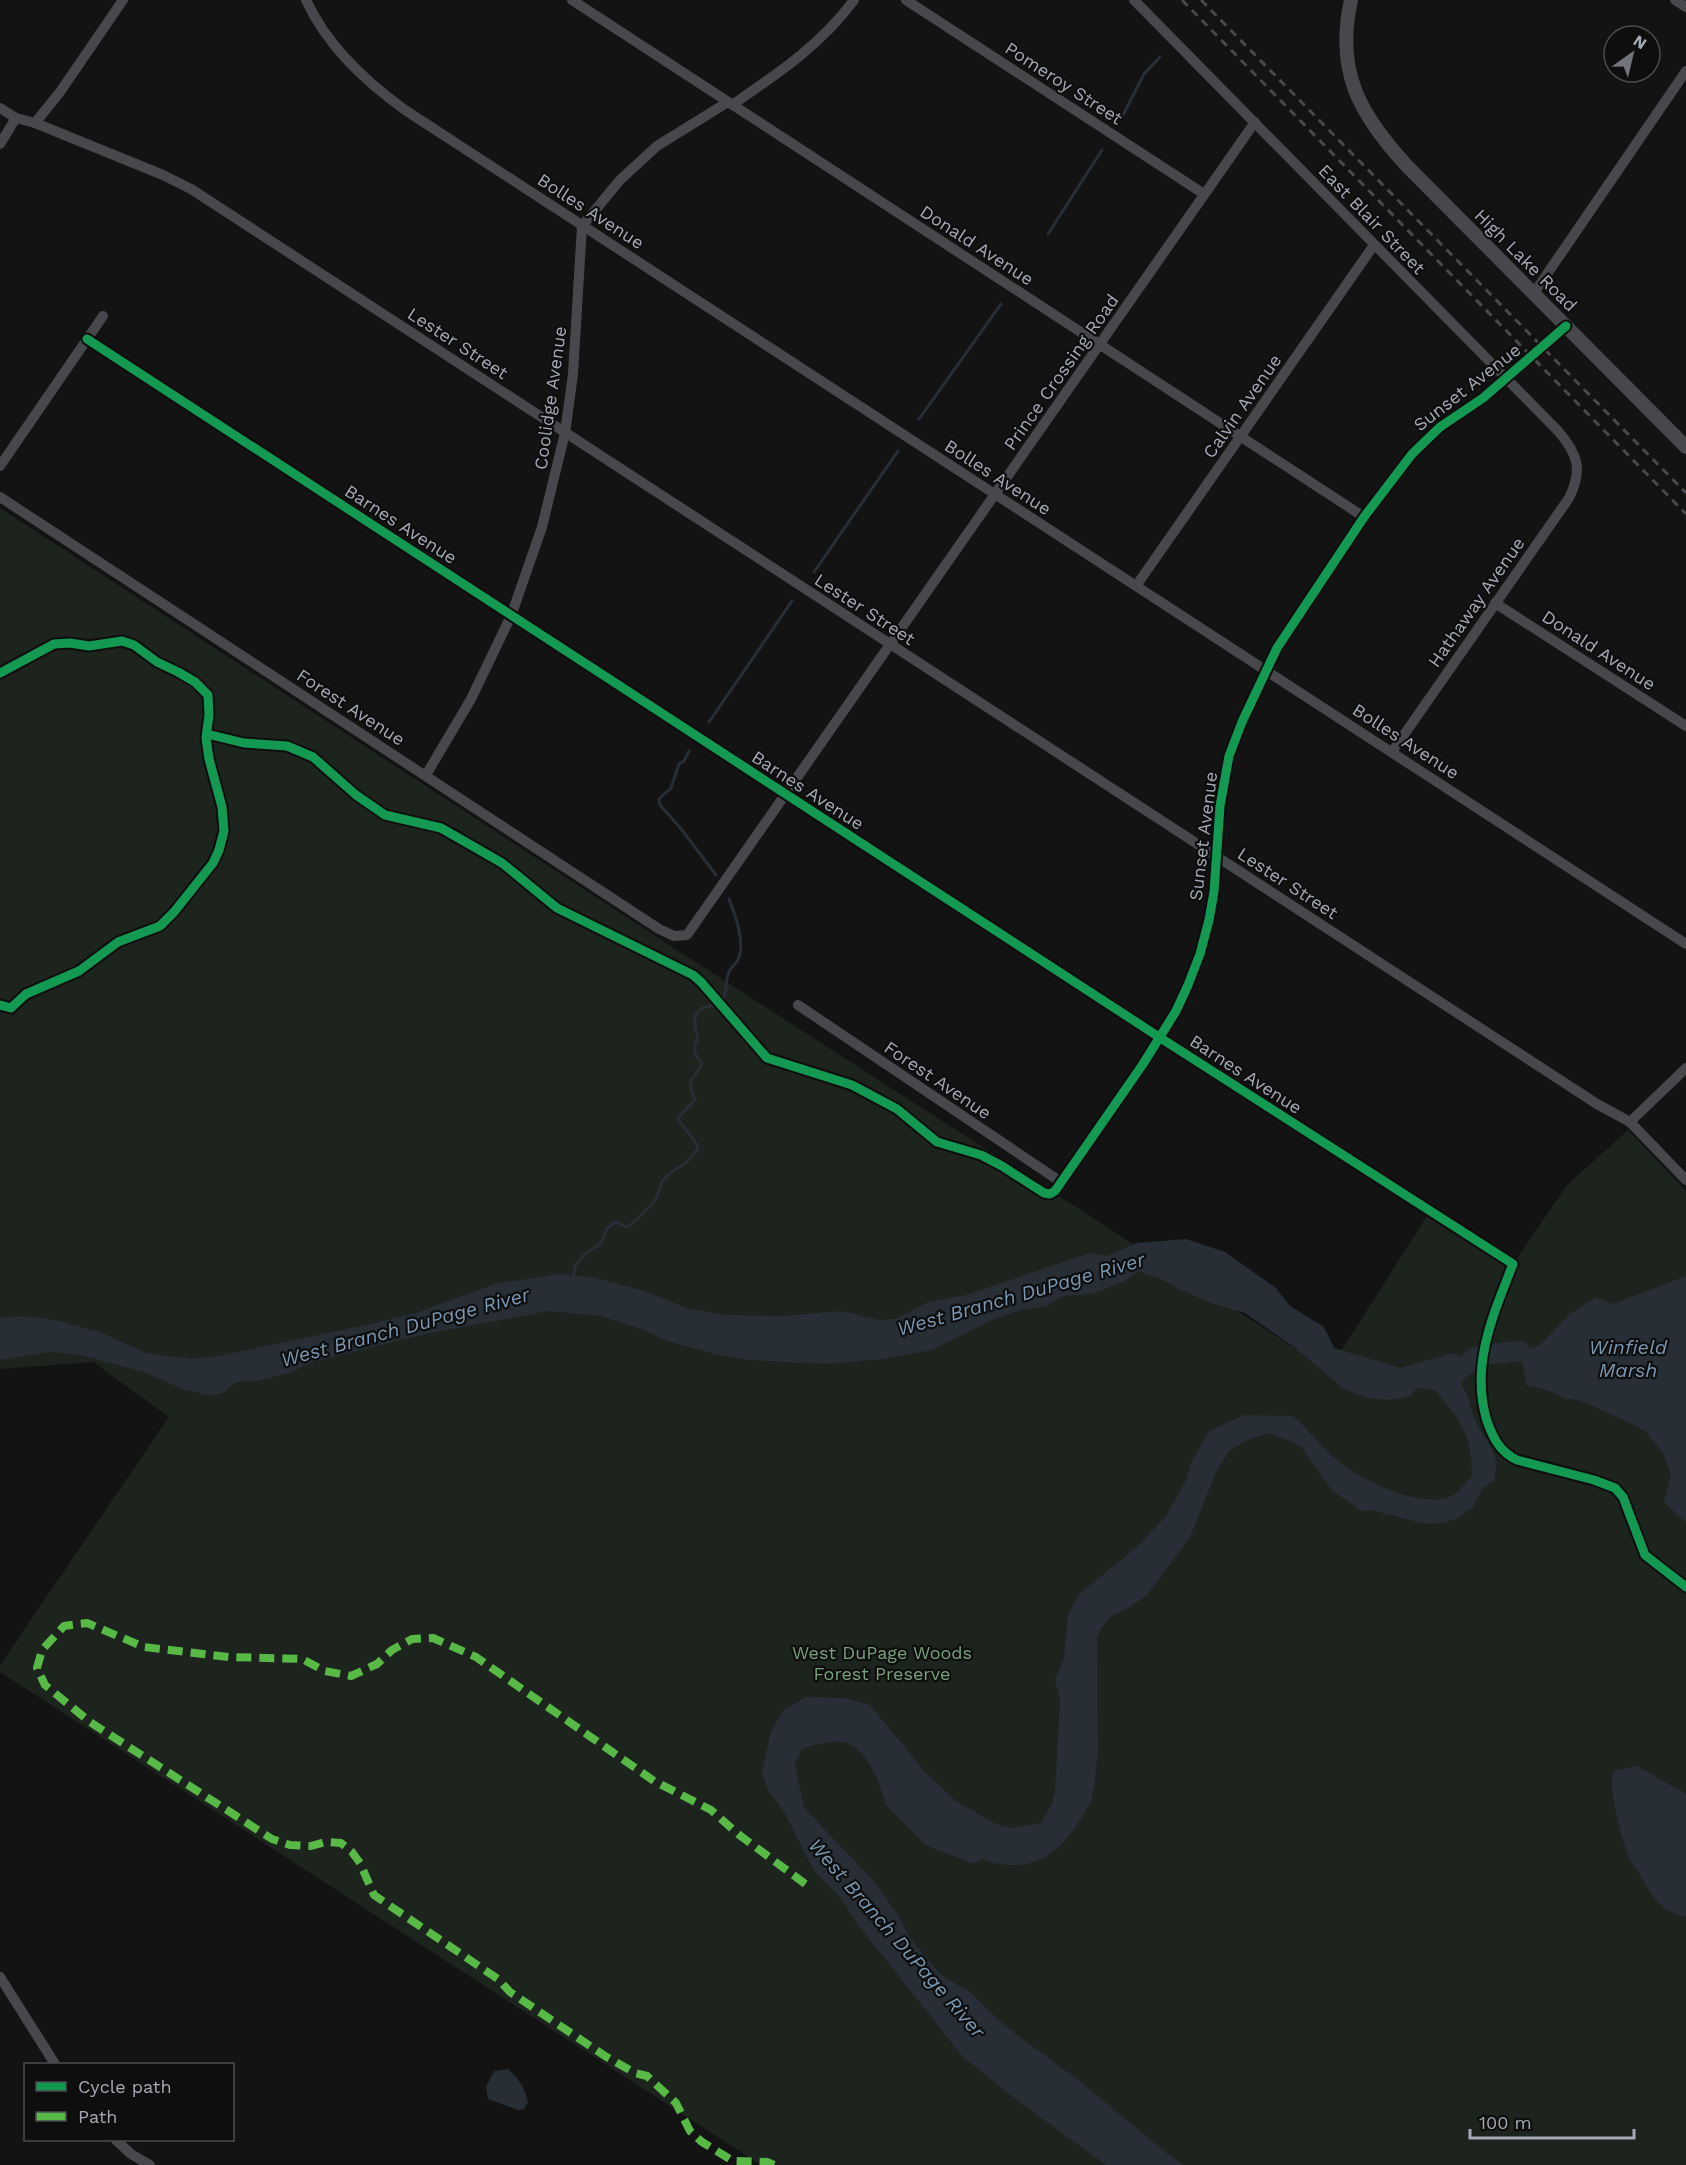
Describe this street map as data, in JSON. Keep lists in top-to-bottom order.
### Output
{
  "streets": {
    "street": [
      "Pomeroy Street",
      "Bolles Avenue",
      "East Blair Street",
      "Donald Avenue",
      "High Lake Road",
      "Lester Street",
      "Prince Crossing Road",
      "Sunset Avenue",
      "Coolidge Avenue",
      "Calvin Avenue",
      "Barnes Avenue",
      "Hathaway Avenue",
      "Forest Avenue"
    ]
  },
  "crossings": [
    ["Pomeroy Street", "Prince Crossing Road"],
    ["Bolles Avenue", "Prince Crossing Road"],
    ["Bolles Avenue", "Sunset Avenue"],
    ["Bolles Avenue", "Coolidge Avenue"],
    ["Bolles Avenue", "Calvin Avenue"],
    ["Bolles Avenue", "Hathaway Avenue"],
    ["East Blair Street", "Prince Crossing Road"],
    ["East Blair Street", "Sunset Avenue"],
    ["East Blair Street", "Calvin Avenue"],
    ["East Blair Street", "Hathaway Avenue"],
    ["Donald Avenue", "Prince Crossing Road"],
    ["Donald Avenue", "Sunset Avenue"],
    ["Donald Avenue", "Calvin Avenue"],
    ["Donald Avenue", "Hathaway Avenue"],
    ["High Lake Road", "Sunset Avenue"],
    ["Lester Street", "Prince Crossing Road"],
    ["Lester Street", "Sunset Avenue"],
    ["Lester Street", "Coolidge Avenue"],
    ["Prince Crossing Road", "Barnes Avenue"],
    ["Prince Crossing Road", "Forest Avenue"],
    ["Sunset Avenue", "Barnes Avenue"],
    ["Sunset Avenue", "Forest Avenue"],
    ["Coolidge Avenue", "Barnes Avenue"],
    ["Coolidge Avenue", "Forest Avenue"]
  ],
  "water": ["West Branch DuPage River", "Winfield Marsh"],
  "parks": ["West DuPage Woods Forest Preserve"],
  "legend": ["Cycle path", "Path"],
  "scale_bar": "100 m",
  "north": "top right"
}
